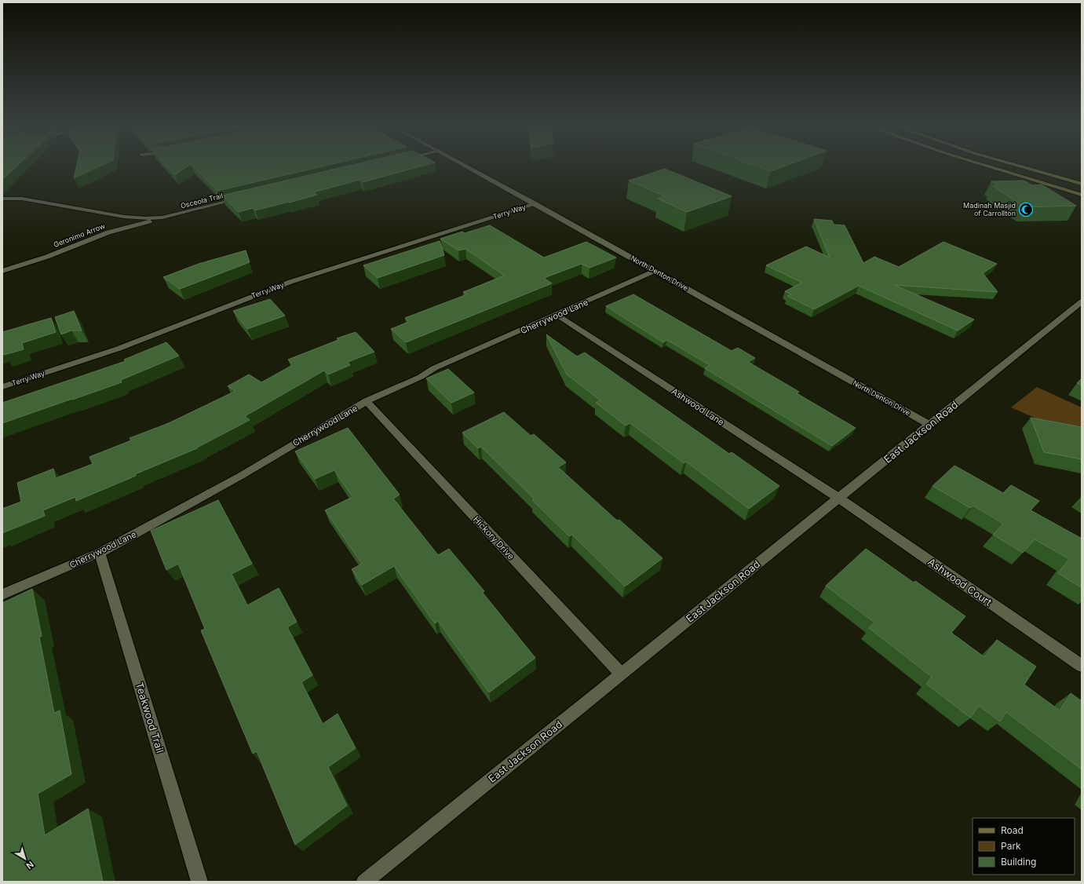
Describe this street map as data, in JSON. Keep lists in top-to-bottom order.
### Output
{
  "streets": {
    "street": [
      "Osceola Trail",
      "Terry Way",
      "Geronimo Arrow",
      "North Denton Drive",
      "Cherrywood Lane",
      "Ashwood Lane",
      "East Jackson Road",
      "Hickory Drive",
      "Ashwood Court",
      "Teakwood Trail"
    ]
  },
  "crossings": [
    ["Osceola Trail", "Geronimo Arrow"],
    ["Terry Way", "North Denton Drive"],
    ["North Denton Drive", "Cherrywood Lane"],
    ["North Denton Drive", "East Jackson Road"],
    ["Cherrywood Lane", "Ashwood Lane"],
    ["Cherrywood Lane", "Hickory Drive"],
    ["Cherrywood Lane", "Teakwood Trail"],
    ["Ashwood Lane", "East Jackson Road"],
    ["Ashwood Lane", "Ashwood Court"],
    ["East Jackson Road", "Hickory Drive"],
    ["East Jackson Road", "Ashwood Court"]
  ],
  "places": {
    "mosque": ["Madinah Masjid of Carrollton"]
  },
  "legend": ["Road", "Park", "Building"],
  "north": "bottom right"
}
